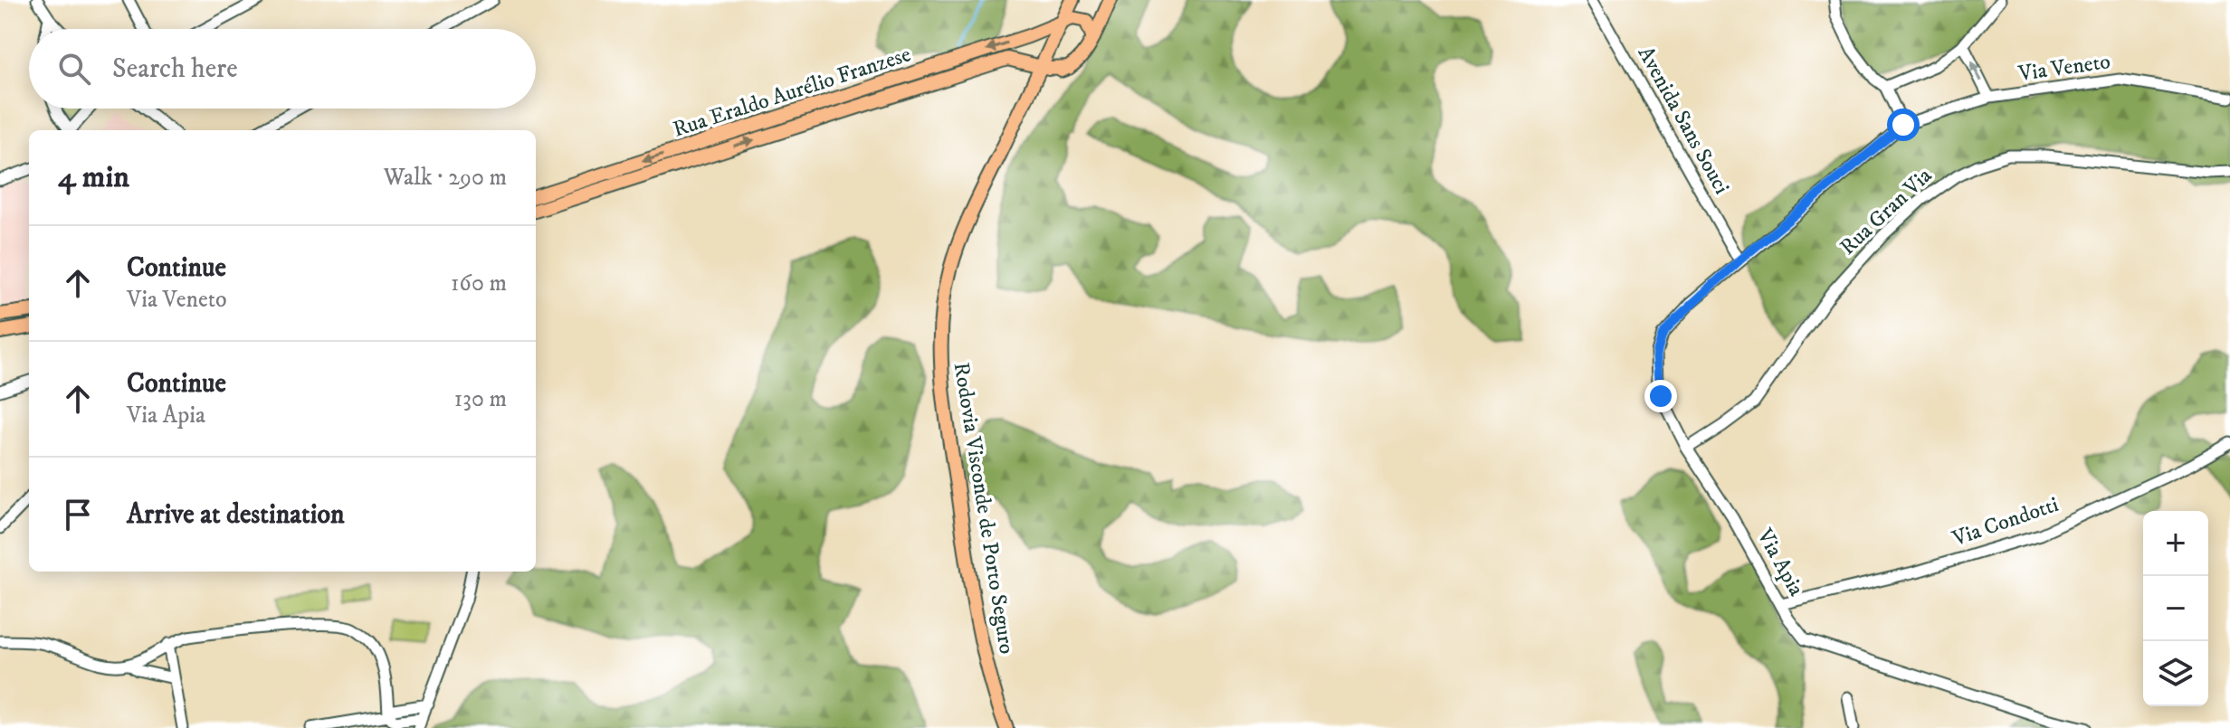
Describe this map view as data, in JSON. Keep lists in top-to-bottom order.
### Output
{
  "streets": {
    "main road": ["Rua Eraldo Aurélio Franzese", "Rodovia Visconde de Porto Seguro"],
    "street": [
      "Via Veneto",
      "Avenida Sans Souci",
      "Rua Gran Via",
      "Via Condotti",
      "Via Apia"
    ]
  },
  "crossings": [
    ["Via Veneto", "Avenida Sans Souci"],
    ["Via Veneto", "Via Apia"],
    ["Rua Eraldo Aurélio Franzese", "Rodovia Visconde de Porto Seguro"],
    ["Avenida Sans Souci", "Via Apia"],
    ["Rua Gran Via", "Via Apia"],
    ["Via Condotti", "Via Apia"]
  ],
  "page": {
    "search": "Search here",
    "heading": ["4 min", "Walk · 290 m"],
    "list": [
      ["Continue", "Via Veneto", "160 m"],
      ["Continue", "Via Apia", "130 m"],
      "Arrive at destination"
    ],
    "map_buttons": ["+", "−"]
  }
}
